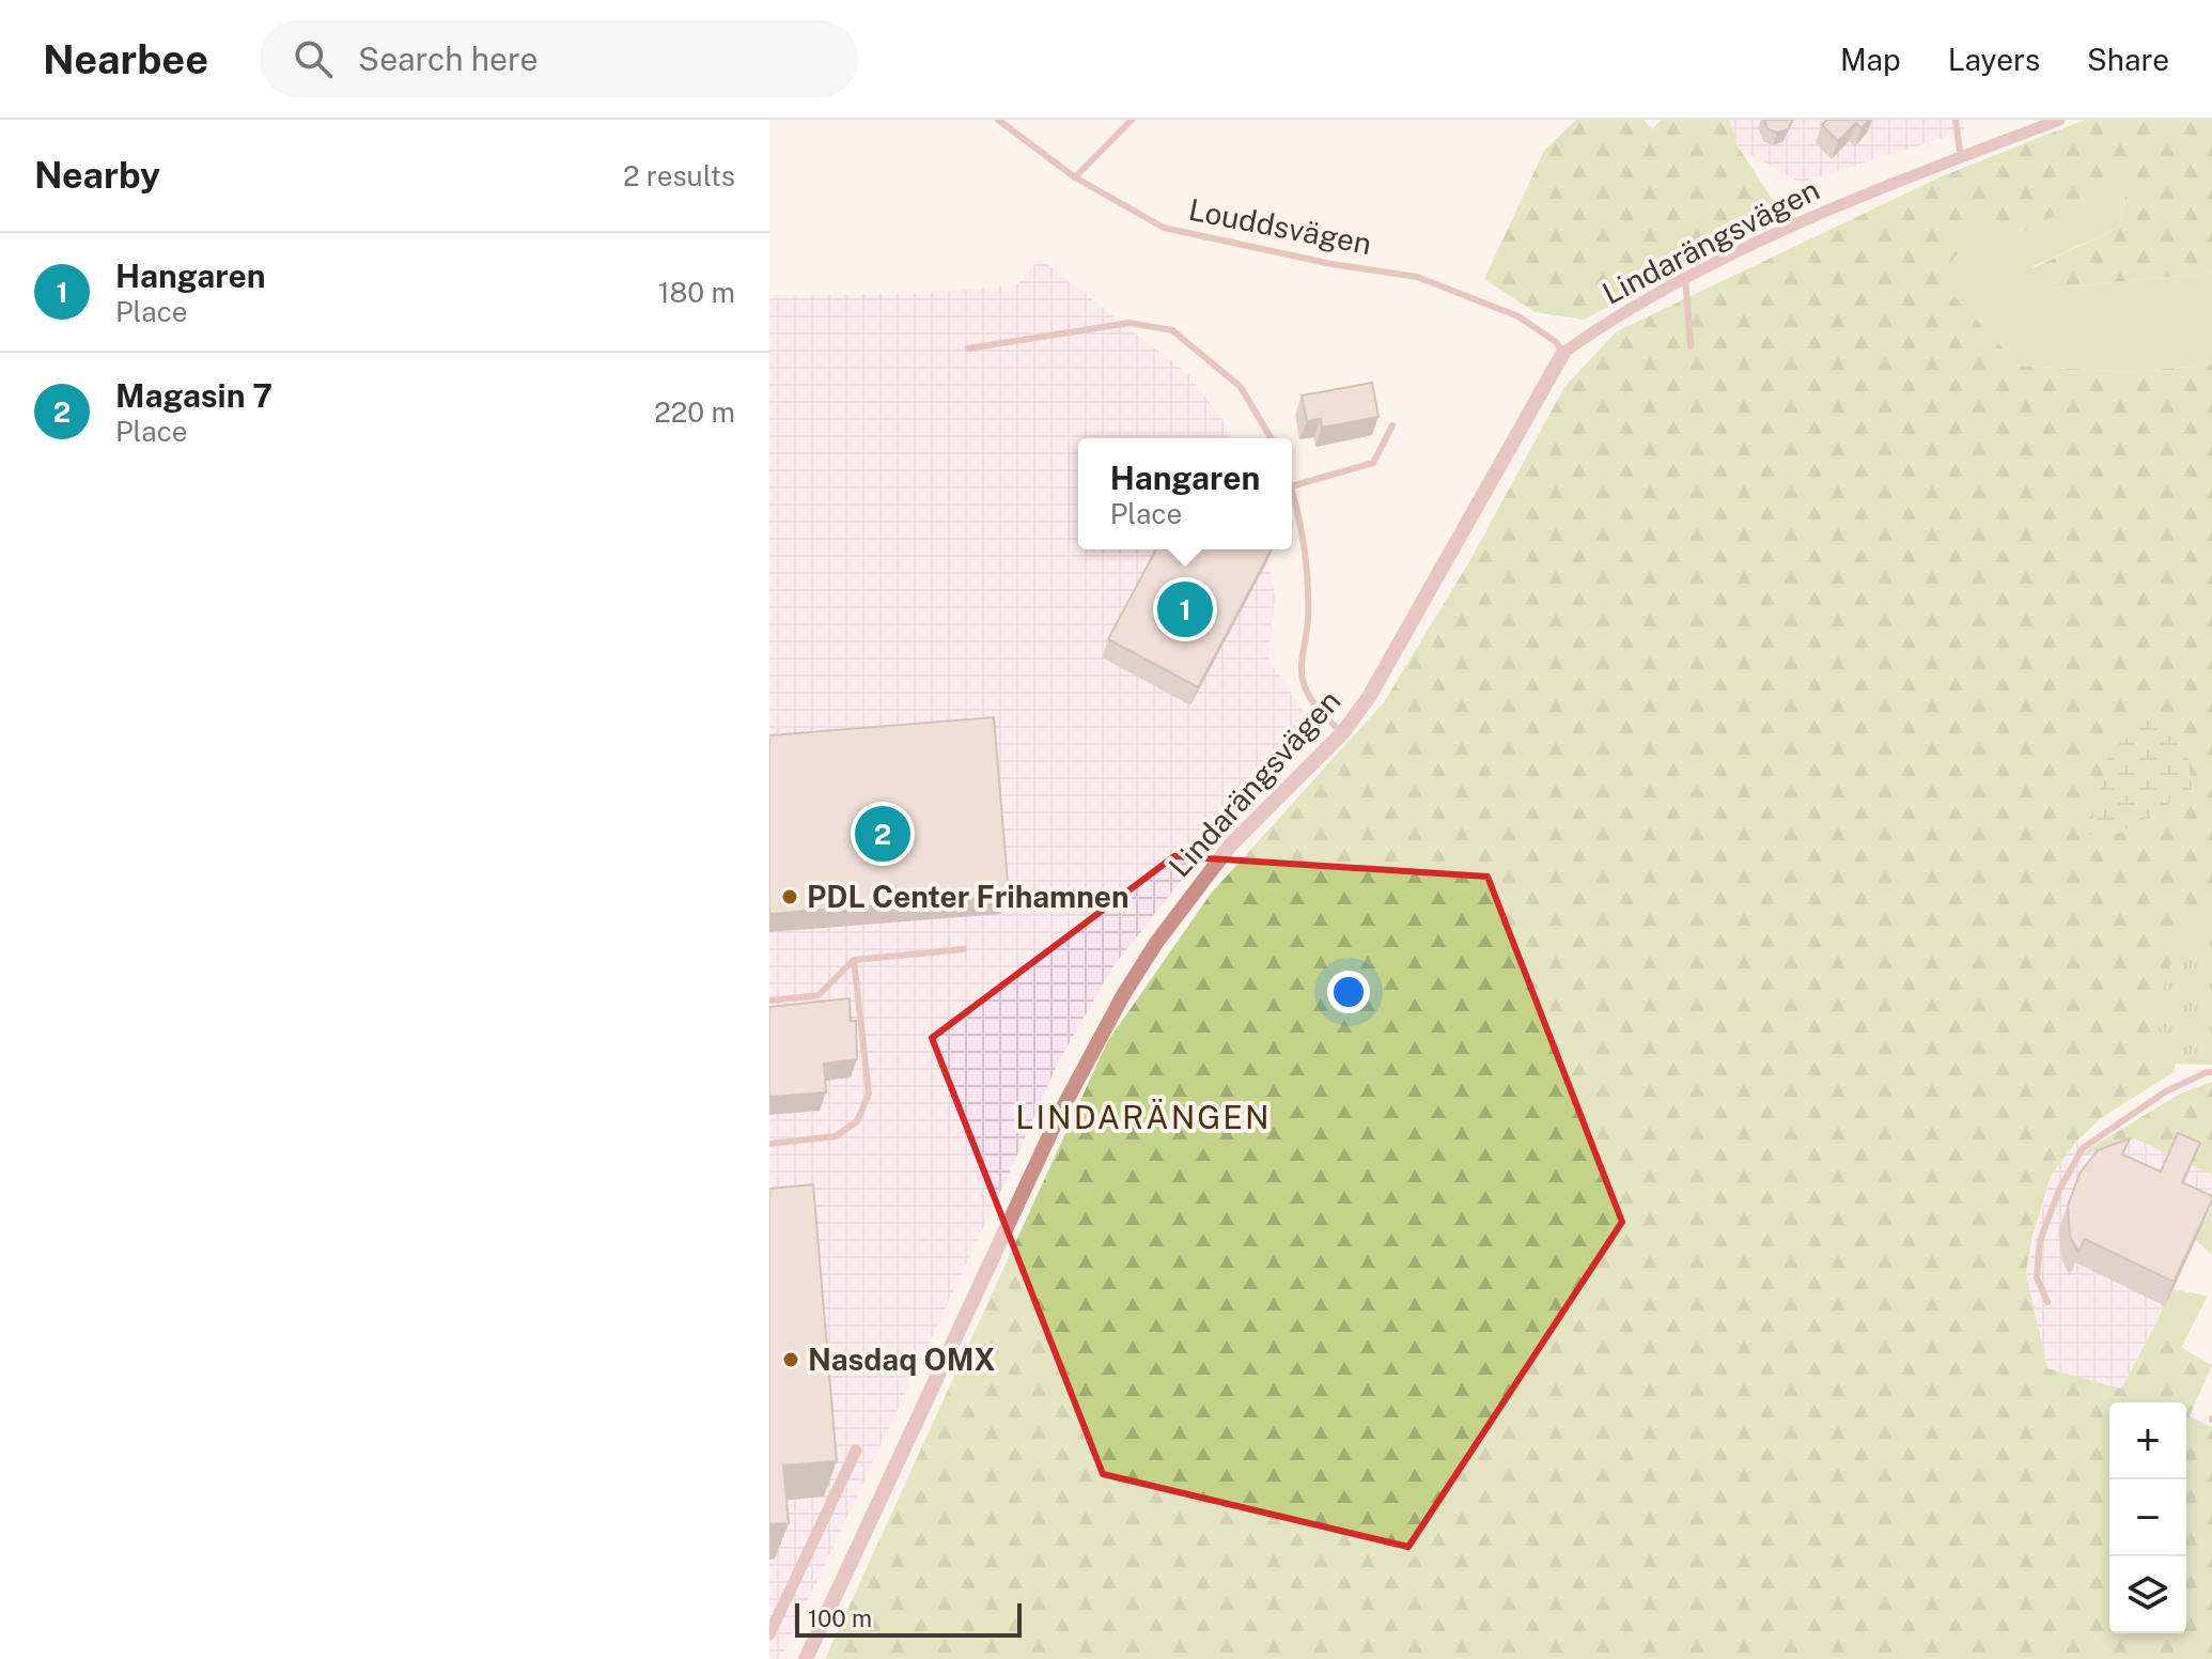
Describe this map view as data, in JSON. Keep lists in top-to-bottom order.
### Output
{
  "streets": {
    "street": ["Lindarängsvägen"],
    "lane": ["Louddsvägen"]
  },
  "crossings": [
    ["Louddsvägen", "Lindarängsvägen"]
  ],
  "districts": ["LINDARÄNGEN"],
  "places": ["PDL Center Frihamnen", "Nasdaq OMX"],
  "scale_bar": "100 m",
  "page": {
    "header": "Nearbee",
    "search": "Search here",
    "nav": ["Map", "Layers", "Share"],
    "heading": ["Nearby", "2 results"],
    "list": [
      {
        "mark": "1",
        "name": "Hangaren",
        "note": "Place",
        "value": "180 m"
      },
      {
        "mark": "2",
        "name": "Magasin 7",
        "note": "Place",
        "value": "220 m"
      }
    ],
    "popup": ["Hangaren", "Place"],
    "pins": ["1", "2"],
    "map_buttons": ["+", "−"],
    "scale": "100 m"
  }
}
